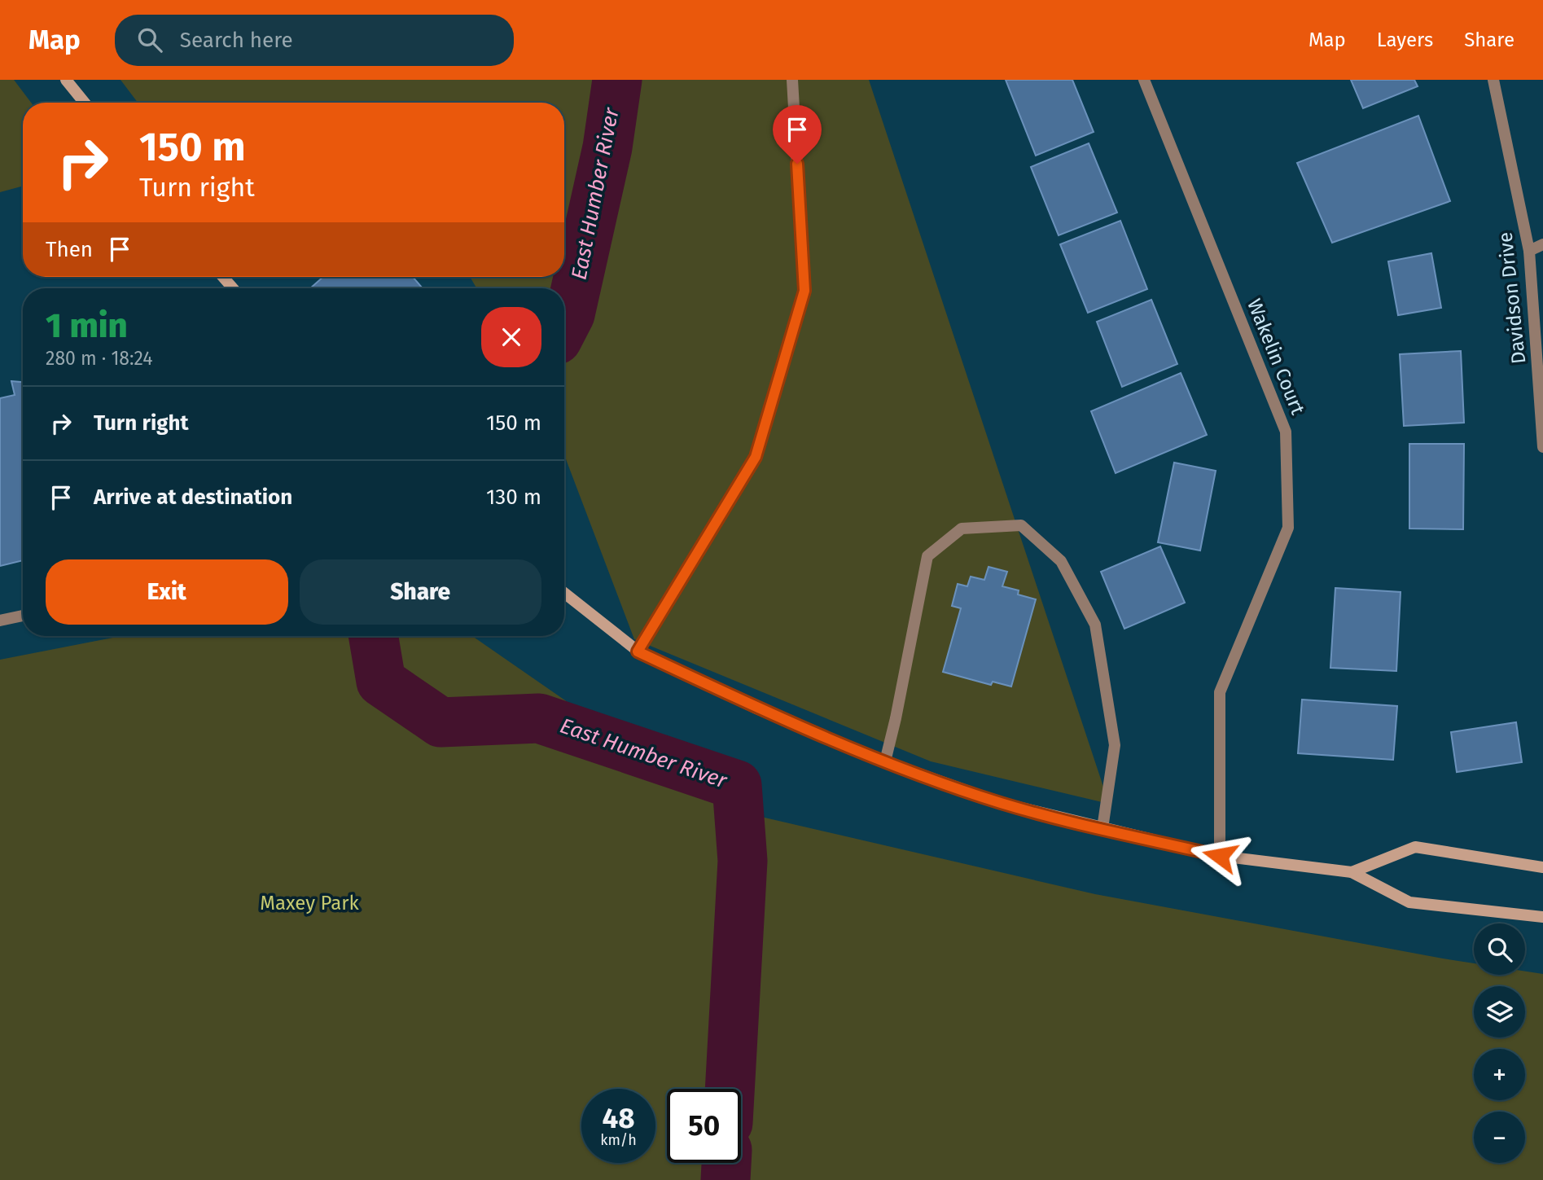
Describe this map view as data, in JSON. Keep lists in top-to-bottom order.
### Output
{
  "streets": {
    "street": ["Davidson Drive", "Wakelin Court"]
  },
  "water": ["East Humber River"],
  "parks": ["Maxey Park"],
  "page": {
    "header": "Map",
    "search": "Search here",
    "nav": ["Map", "Layers", "Share"],
    "turn": ["150 m", "Turn right"],
    "then": "Then",
    "heading": ["1 min", "280 m · 18:24"],
    "list": [
      {
        "name": "Turn right",
        "value": "150 m"
      },
      {
        "name": "Arrive at destination",
        "value": "130 m"
      }
    ],
    "buttons": ["Exit", "Share"],
    "map_buttons": ["+", "−"],
    "speed": "48 km/h",
    "limit": "50"
  }
}
